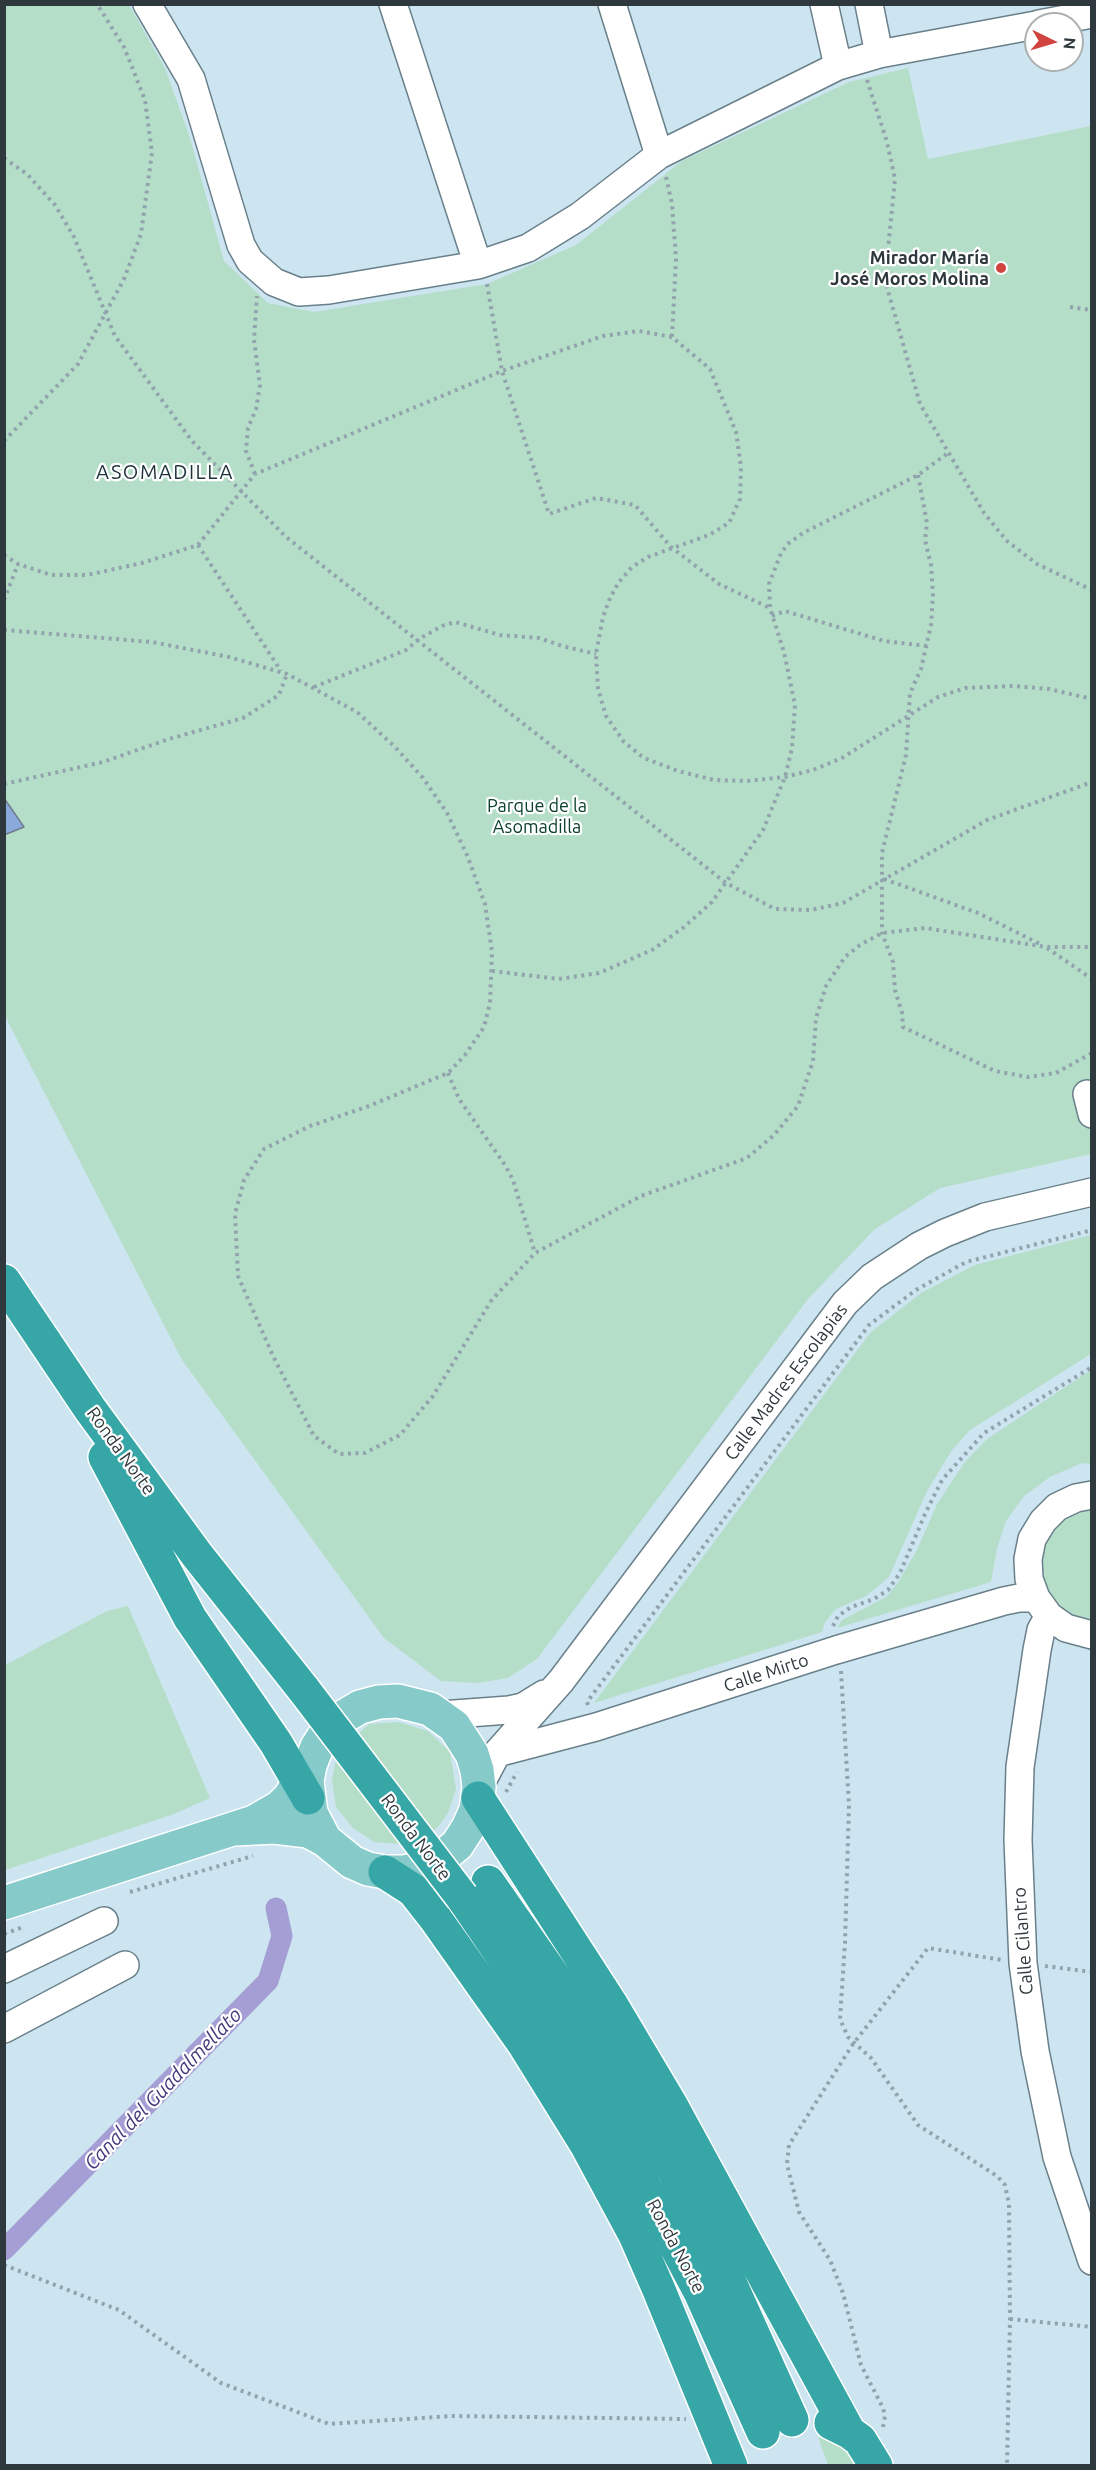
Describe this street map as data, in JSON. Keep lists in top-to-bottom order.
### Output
{
  "streets": {
    "highway": ["Ronda Norte"],
    "street": ["Calle Madres Escolapias", "Calle Mirto", "Calle Cilantro"]
  },
  "crossings": [
    ["Calle Madres Escolapias", "Calle Mirto"],
    ["Calle Mirto", "Calle Cilantro"]
  ],
  "districts": ["ASOMADILLA"],
  "water": ["Canal del Guadalmellato"],
  "parks": ["Parque de la Asomadilla"],
  "places": ["Mirador María José Moros Molina"],
  "north": "right"
}
